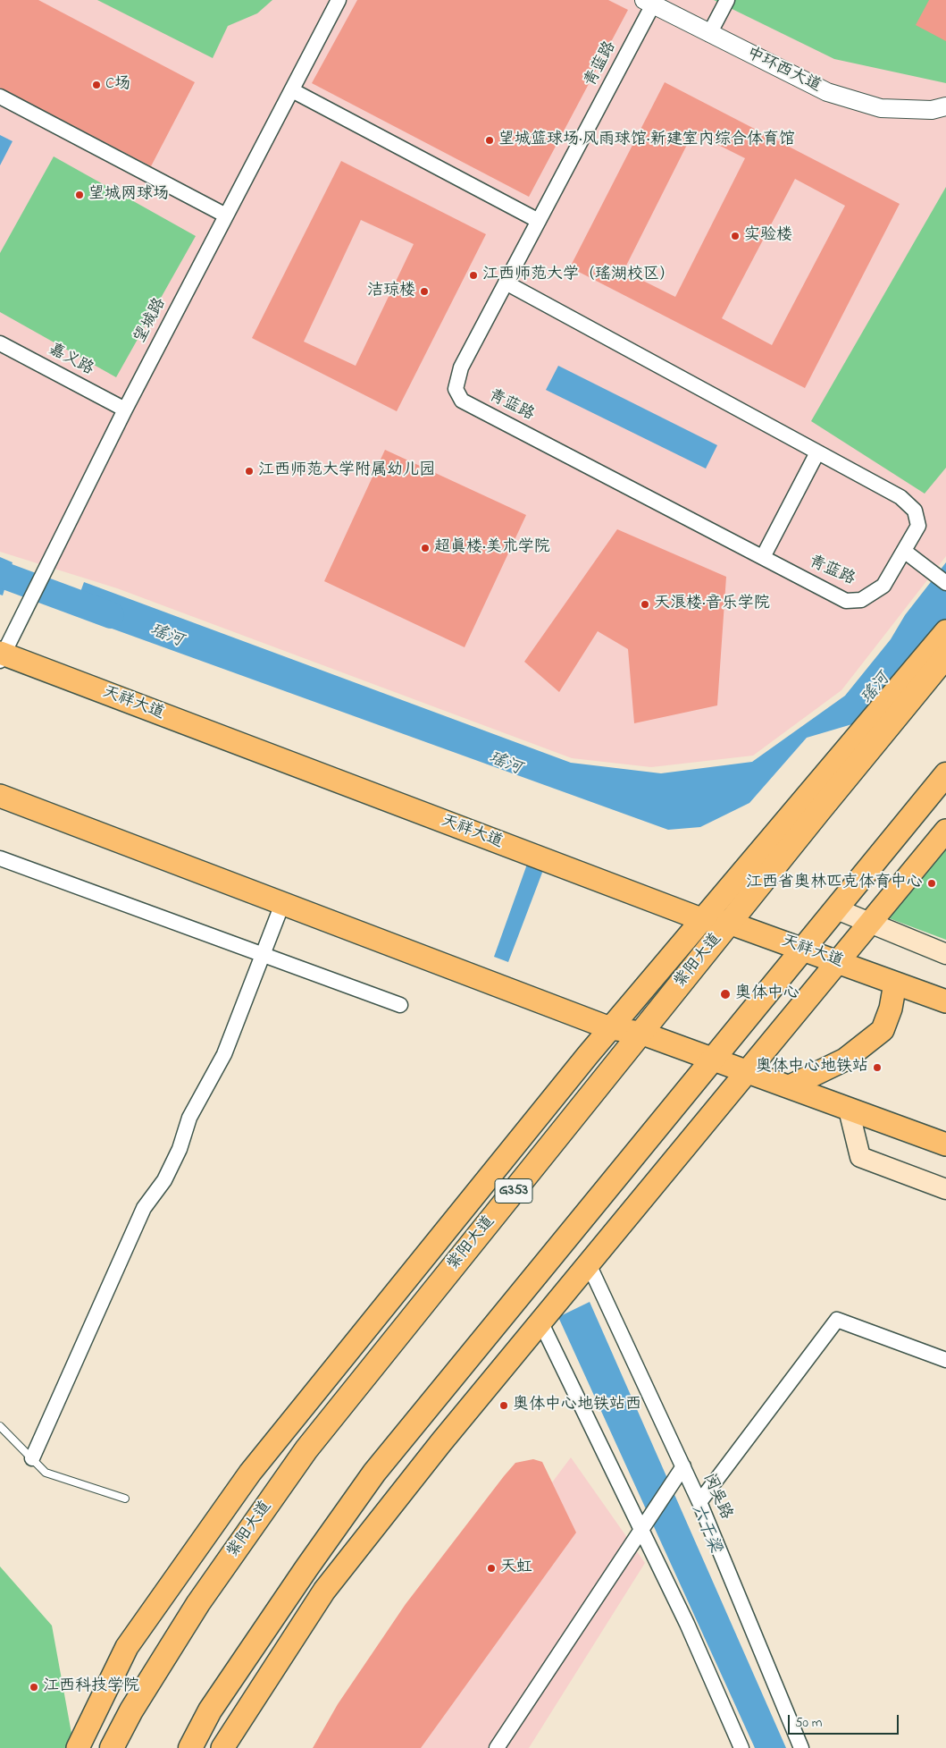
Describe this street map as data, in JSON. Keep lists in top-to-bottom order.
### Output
{
  "streets": {
    "highway": ["紫阳大道", "G353"],
    "main road": ["天祥大道"],
    "street": [
      "青蓝路",
      "中环西大道",
      "望城路",
      "嘉义路",
      "闵吴路"
    ]
  },
  "crossings": [
    ["青蓝路", "中环西大道"],
    ["望城路", "嘉义路"],
    ["望城路", "天祥大道"],
    ["天祥大道", "紫阳大道"]
  ],
  "water": ["瑶河", "六干梁"],
  "places": [
    "C场",
    "望城篮球场·风雨球馆·新建室内综合体育馆",
    "望城网球场",
    "实验楼",
    "江西师范大学（瑶湖校区）",
    "洁琼楼",
    "江西师范大学附属幼儿园",
    "超真楼·美术学院",
    "天浪楼·音乐学院",
    "江西省奥林匹克体育中心",
    "奥体中心",
    "奥体中心地铁站",
    "奥体中心地铁站西",
    "天虹",
    "江西科技学院"
  ],
  "scale_bar": "50 m"
}
